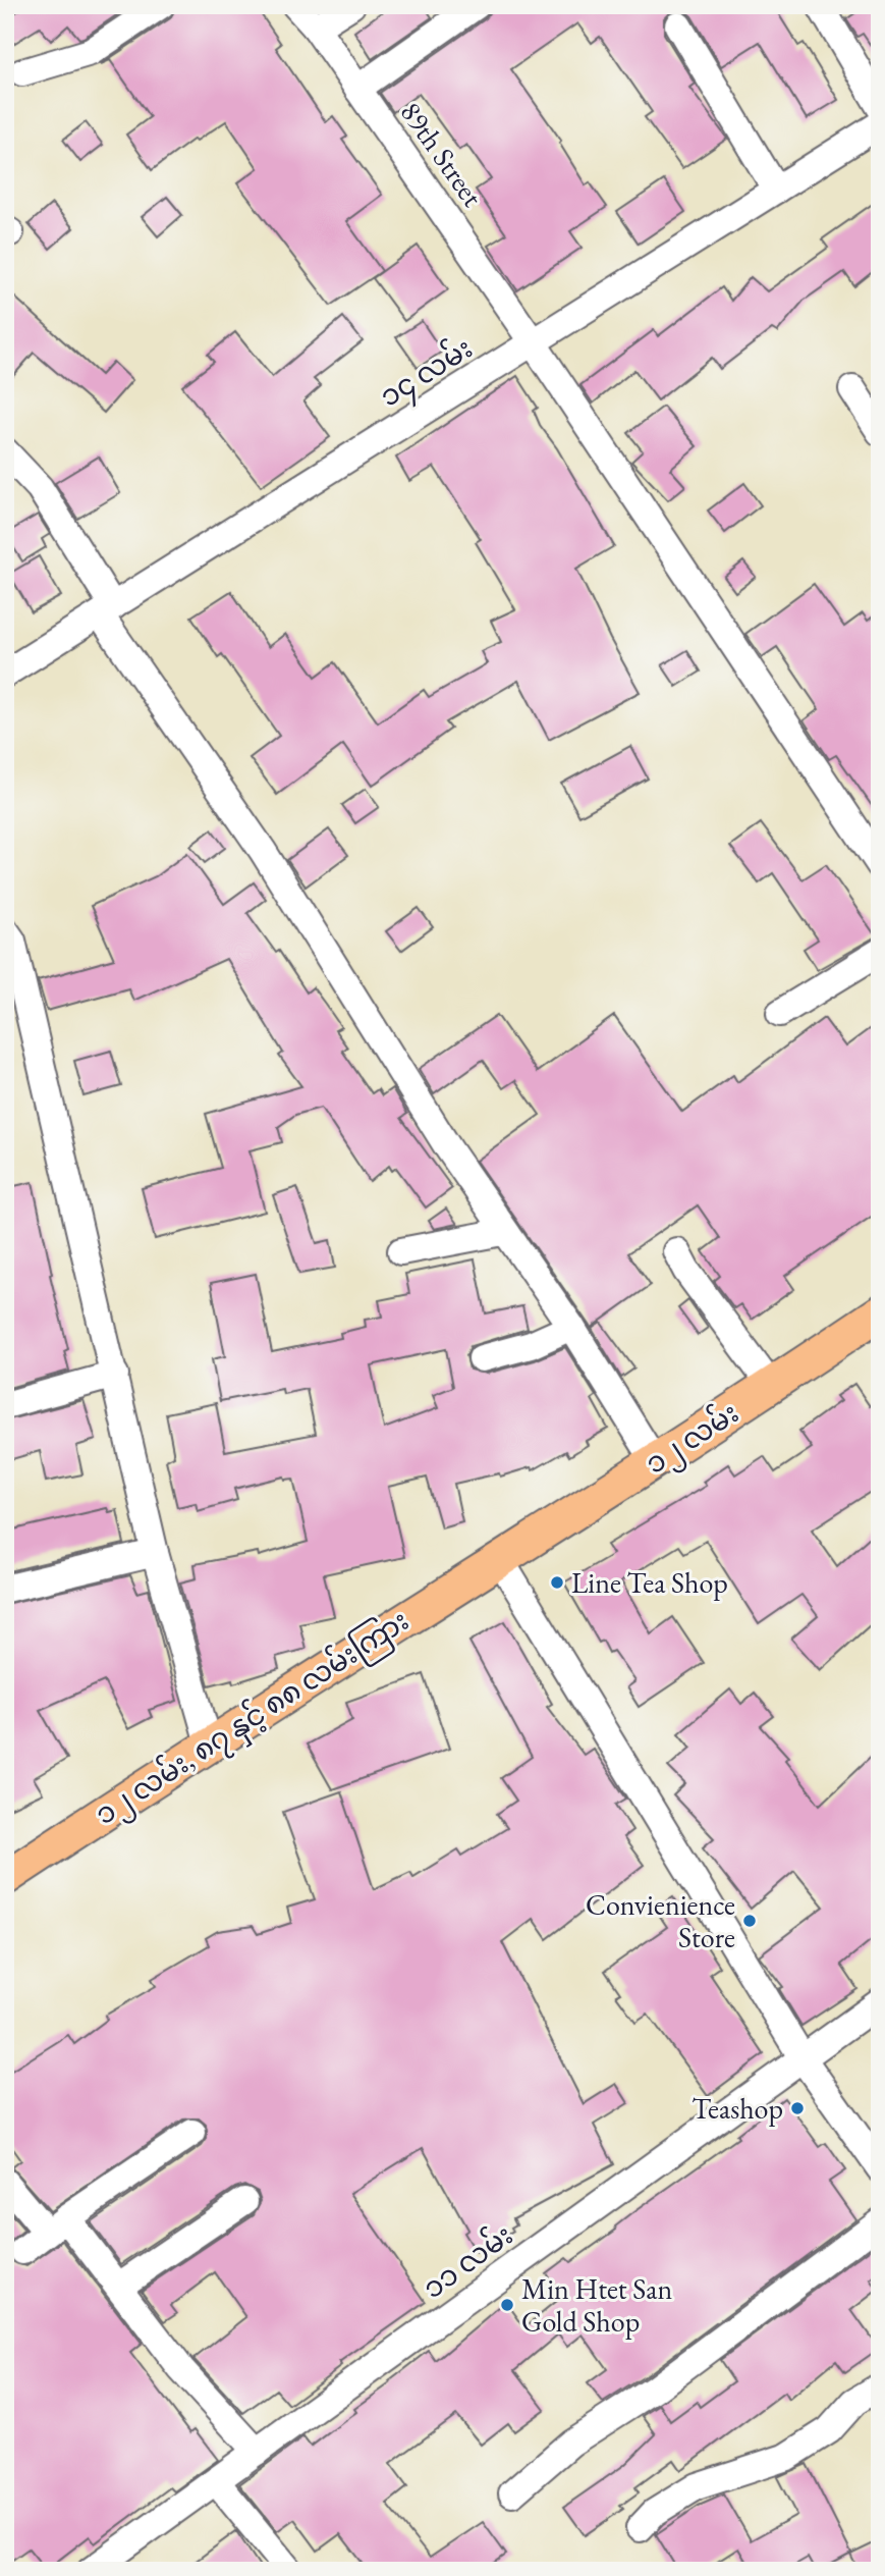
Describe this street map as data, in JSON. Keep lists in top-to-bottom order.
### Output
{
  "streets": {
    "main road": ["၁၂ လမ်း", "၁၂ လမ်း, ၈၇ နှင့် ၈၈ လမ်းကြား"],
    "street": ["89th Street", "၁၄ လမ်း", "၁၁ လမ်း"]
  },
  "crossings": [
    ["89th Street", "၁၄ လမ်း"],
    ["၁၂ လမ်း", "၁၂ လမ်း, ၈၇ နှင့် ၈၈ လမ်းကြား"]
  ],
  "places": [
    "Line Tea Shop",
    "Convienience Store",
    "Teashop",
    "Min Htet San Gold Shop"
  ]
}
